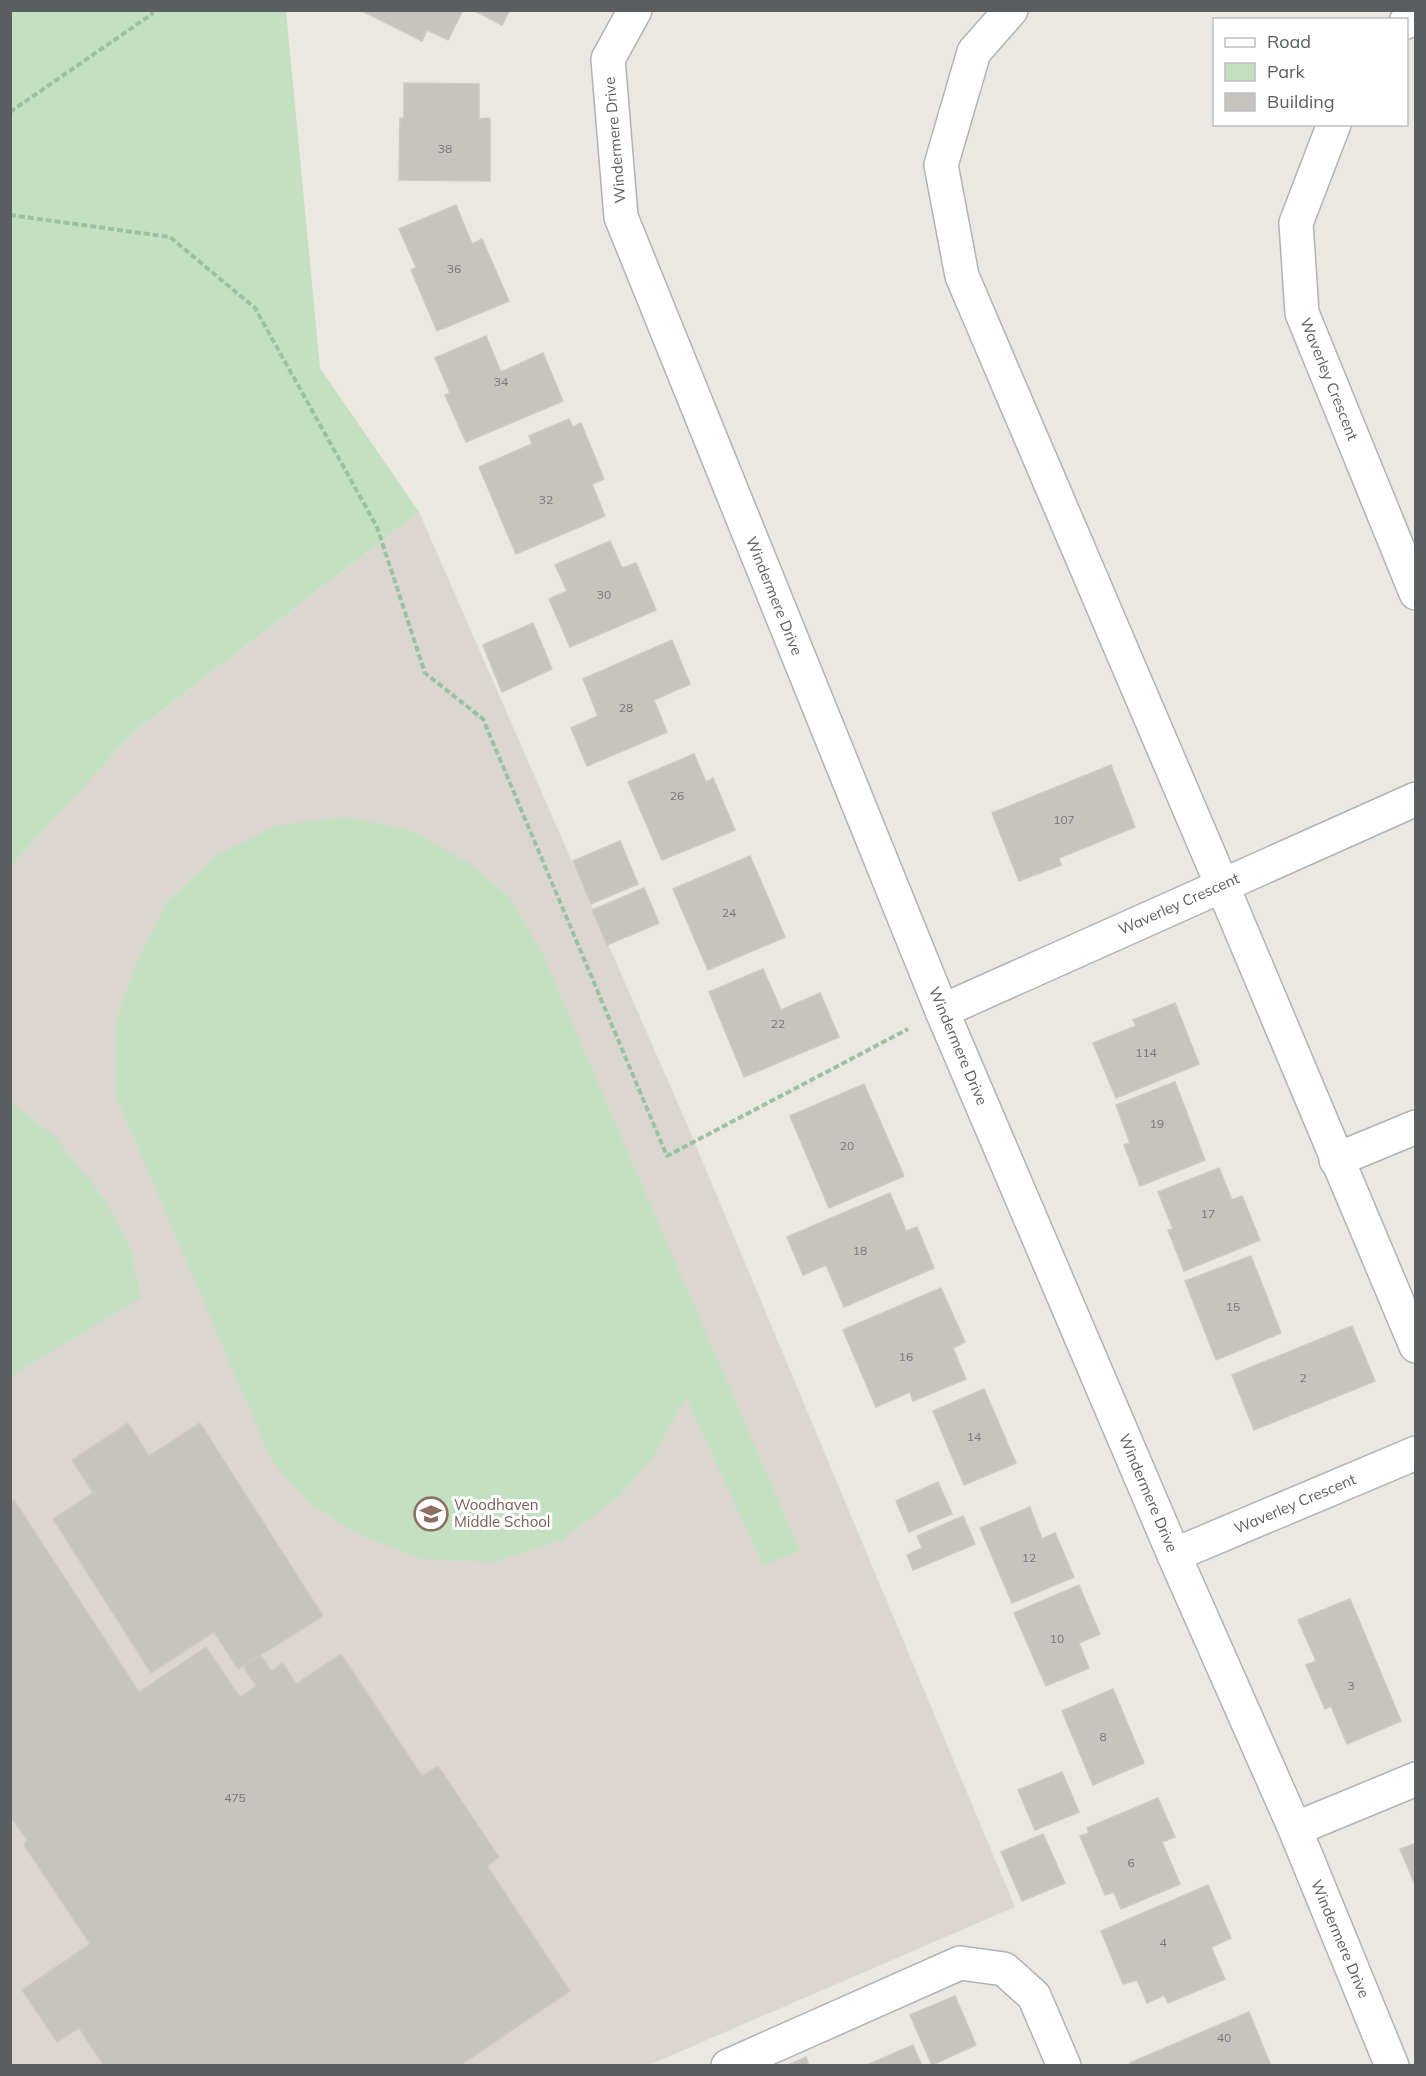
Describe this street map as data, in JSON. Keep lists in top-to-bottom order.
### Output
{
  "streets": {
    "street": ["Windermere Drive", "Waverley Crescent"]
  },
  "crossings": [
    ["Windermere Drive", "Waverley Crescent"]
  ],
  "places": {
    "school or university": ["Woodhaven Middle School"]
  },
  "house_numbers": [
    "38",
    "36",
    "34",
    "32",
    "30",
    "28",
    "26",
    "107",
    "24",
    "22",
    "114",
    "19",
    "20",
    "17",
    "18",
    "15",
    "16",
    "2",
    "14",
    "12",
    "10",
    "3",
    "8",
    "475",
    "6",
    "4",
    "40"
  ],
  "legend": ["Road", "Park", "Building"]
}
